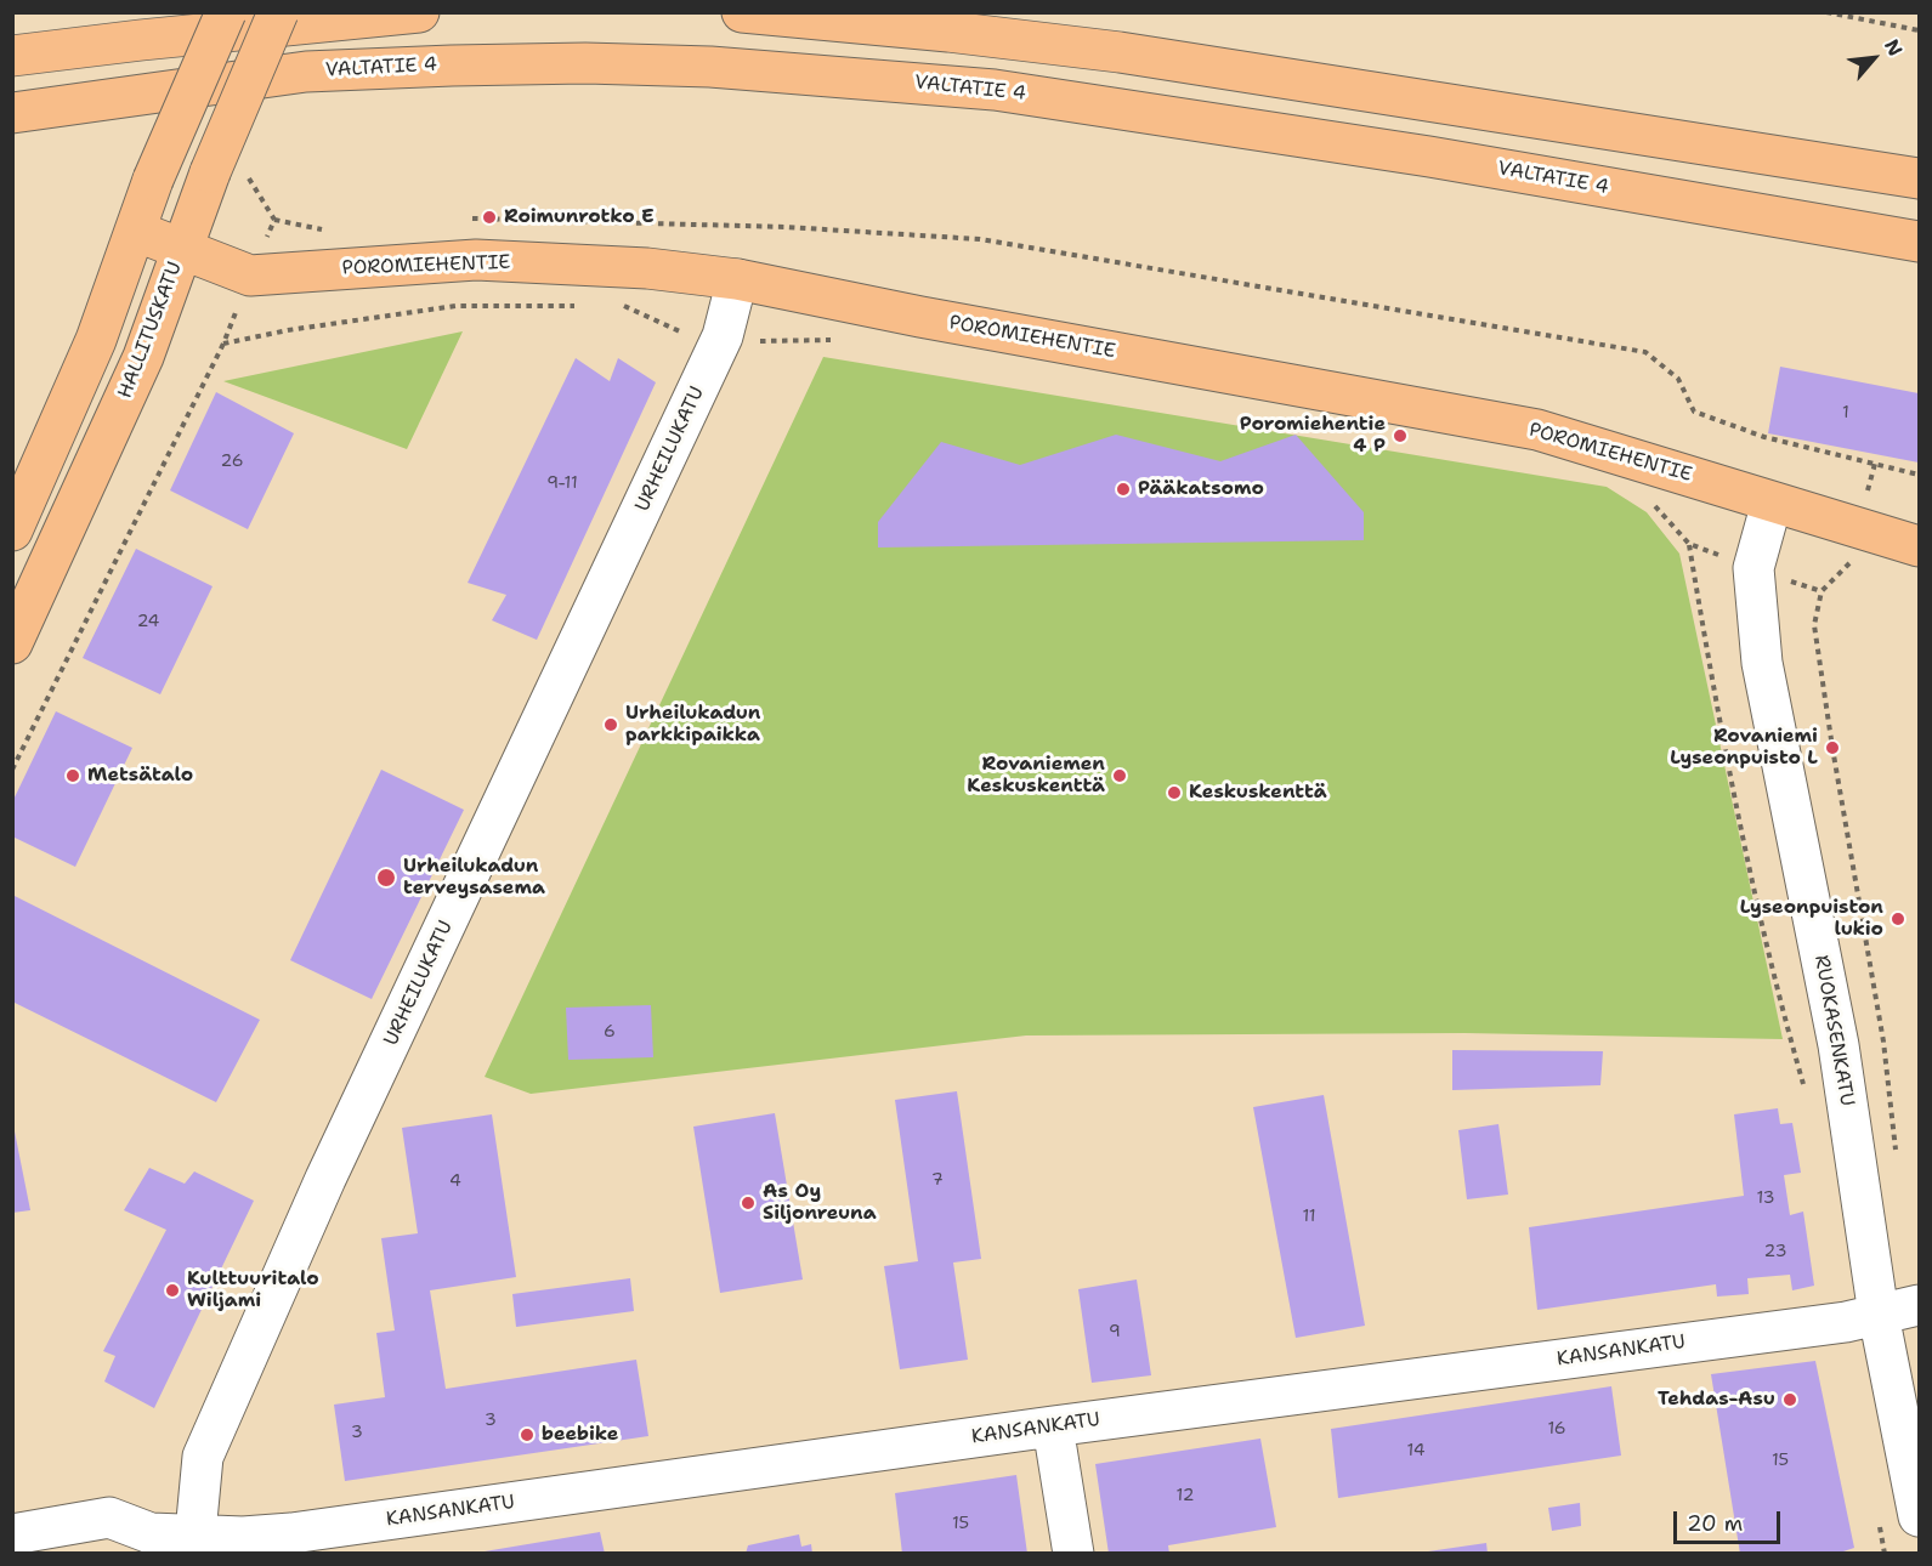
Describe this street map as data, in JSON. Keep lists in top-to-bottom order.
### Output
{
  "streets": {
    "main road": ["VALTATIE 4", "POROMIEHENTIE", "HALLITUSKATU"],
    "street": ["URHEILUKATU", "RUOKASENKATU", "KANSANKATU"]
  },
  "crossings": [
    ["POROMIEHENTIE", "HALLITUSKATU"],
    ["POROMIEHENTIE", "URHEILUKATU"],
    ["POROMIEHENTIE", "RUOKASENKATU"],
    ["URHEILUKATU", "KANSANKATU"],
    ["RUOKASENKATU", "KANSANKATU"]
  ],
  "places": [
    "Roimunrotko E",
    "Poromiehentie 4 P",
    "Pääkatsomo",
    "Urheilukadun parkkipaikka",
    "Rovaniemi Lyseonpuisto L",
    "Metsätalo",
    "Rovaniemen Keskuskenttä",
    "Keskuskenttä",
    "Urheilukadun terveysasema",
    "Lyseonpuiston lukio",
    "As Oy Siljonreuna",
    "Kulttuuritalo Wiljami",
    "Tehdas-Asu",
    "beebike"
  ],
  "house_numbers": [
    "1",
    "26",
    "9-11",
    "24",
    "6",
    "7",
    "4",
    "13",
    "11",
    "23",
    "9",
    "3",
    "16",
    "3",
    "14",
    "15",
    "12",
    "15"
  ],
  "scale_bar": "20 m",
  "north": "top right"
}
